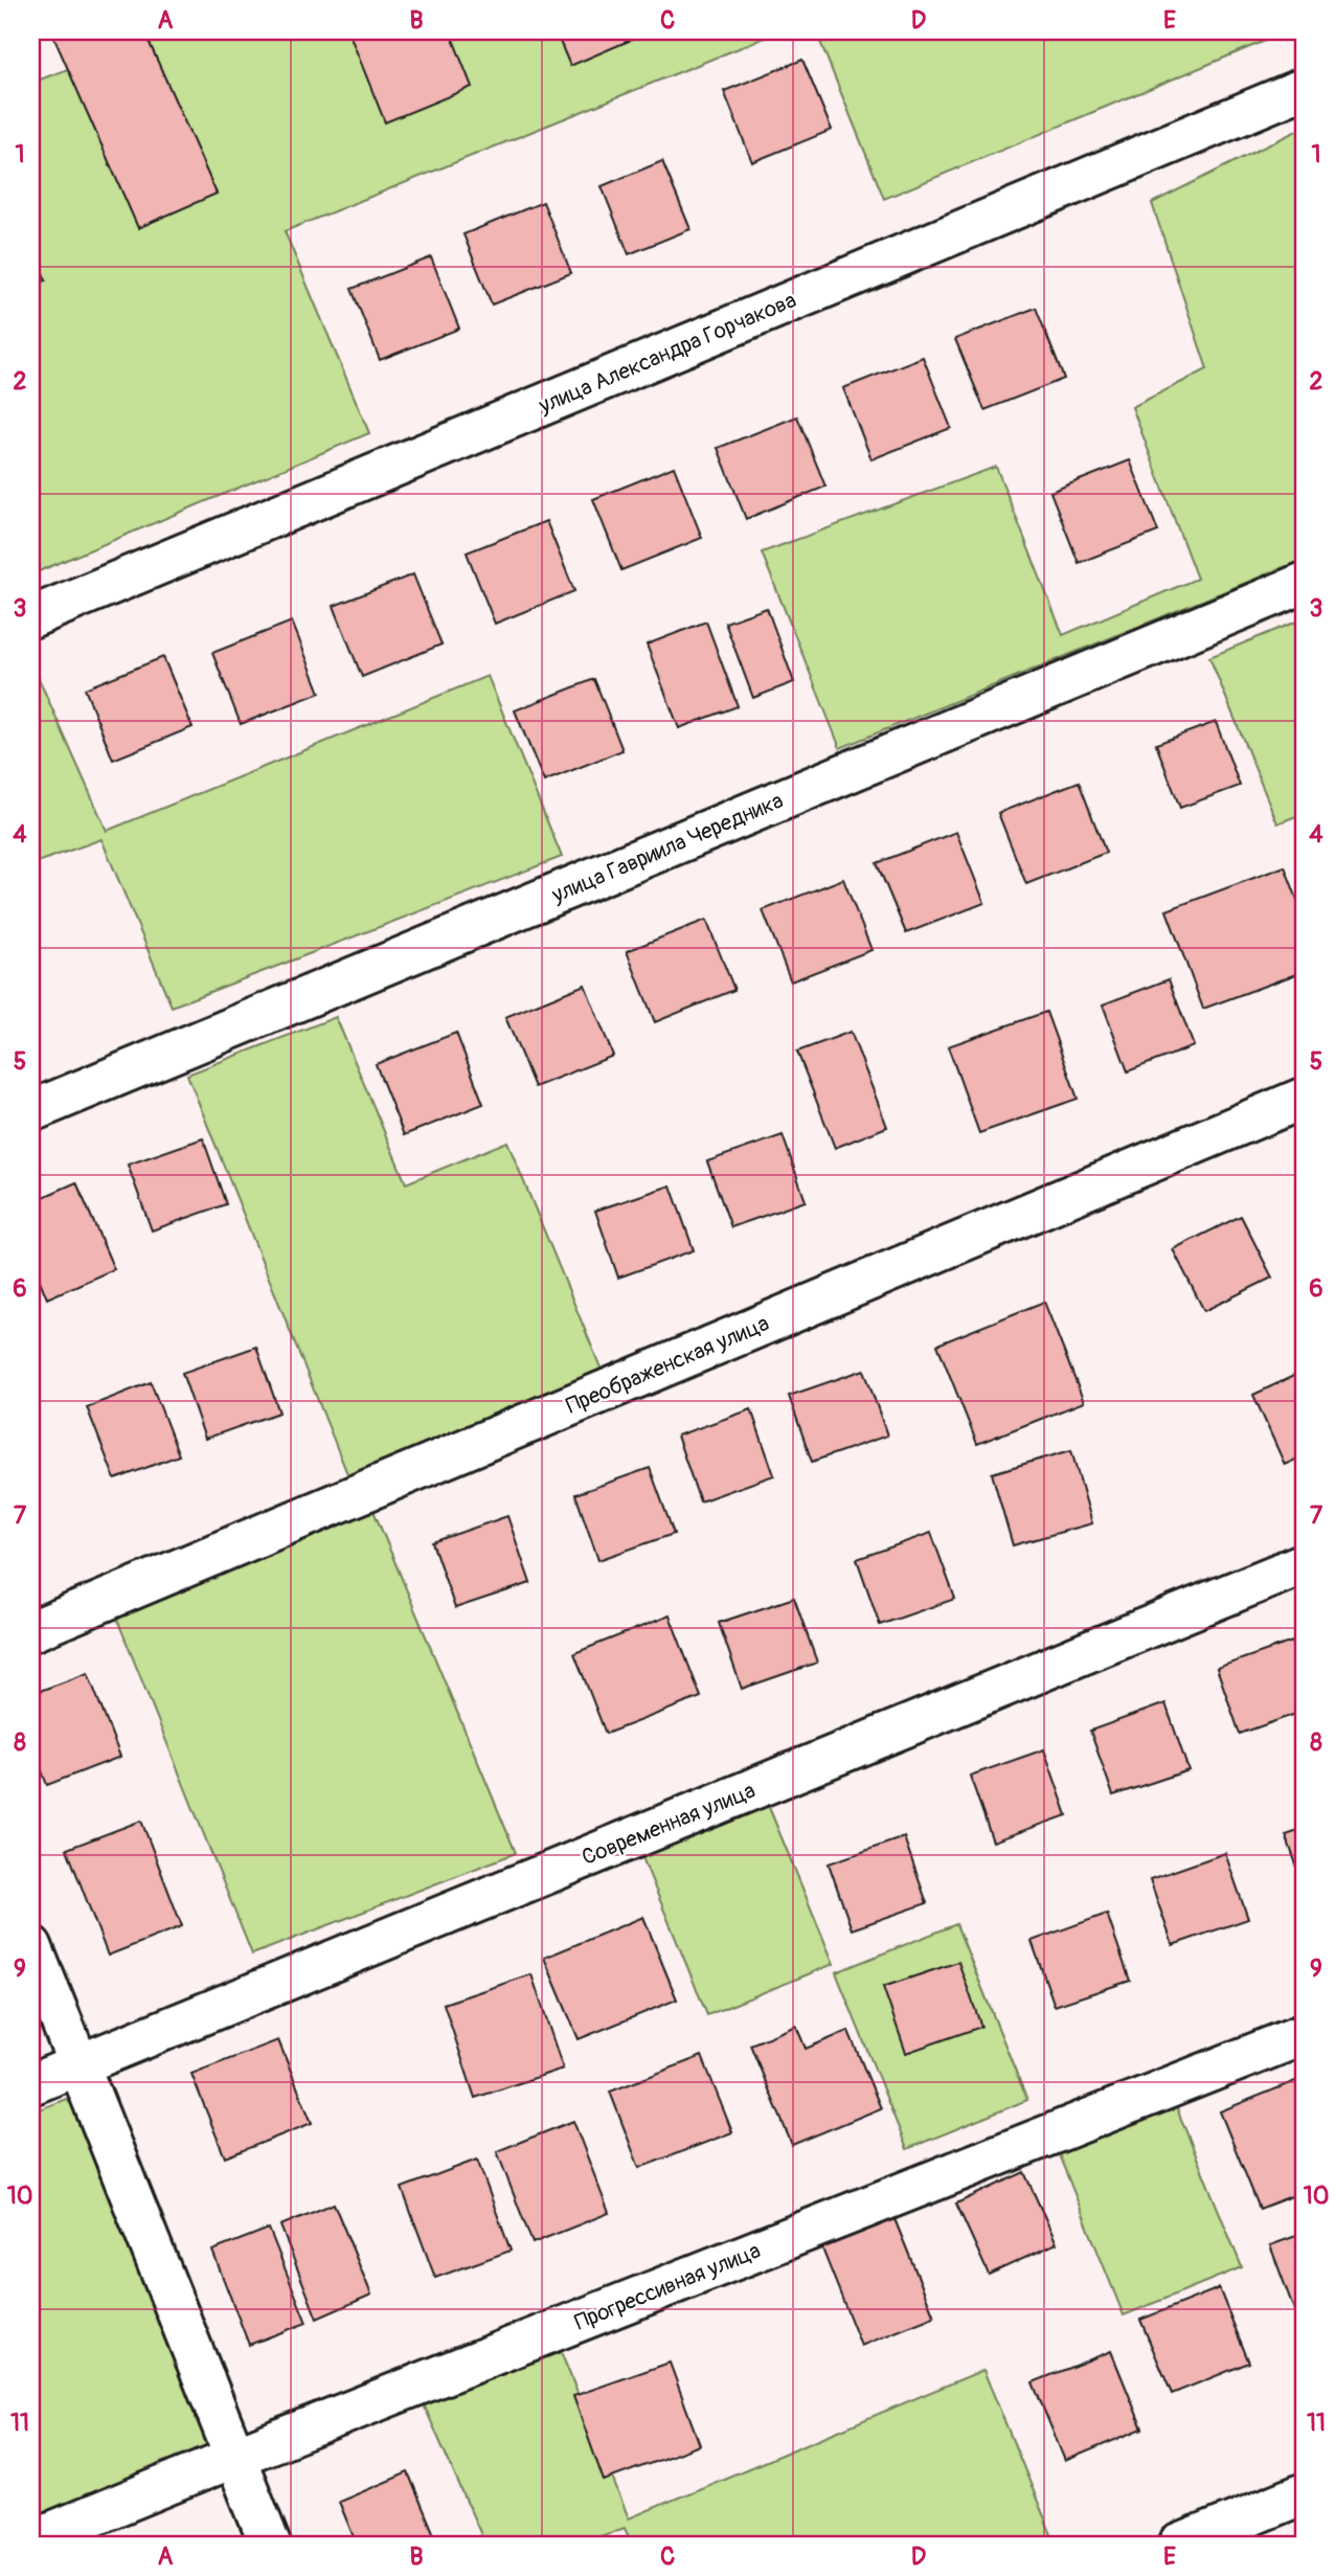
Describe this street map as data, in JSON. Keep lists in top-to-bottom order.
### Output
{
  "streets": {
    "street": [
      "улица Александра Горчакова",
      "улица Гавриила Чередника",
      "Преображенская улица",
      "Современная улица",
      "Прогрессивная улица"
    ]
  },
  "grid": {
    "columns": [
      "A",
      "B",
      "C",
      "D",
      "E"
    ],
    "rows": [
      "1",
      "2",
      "3",
      "4",
      "5",
      "6",
      "7",
      "8",
      "9",
      "10",
      "11"
    ]
  }
}
